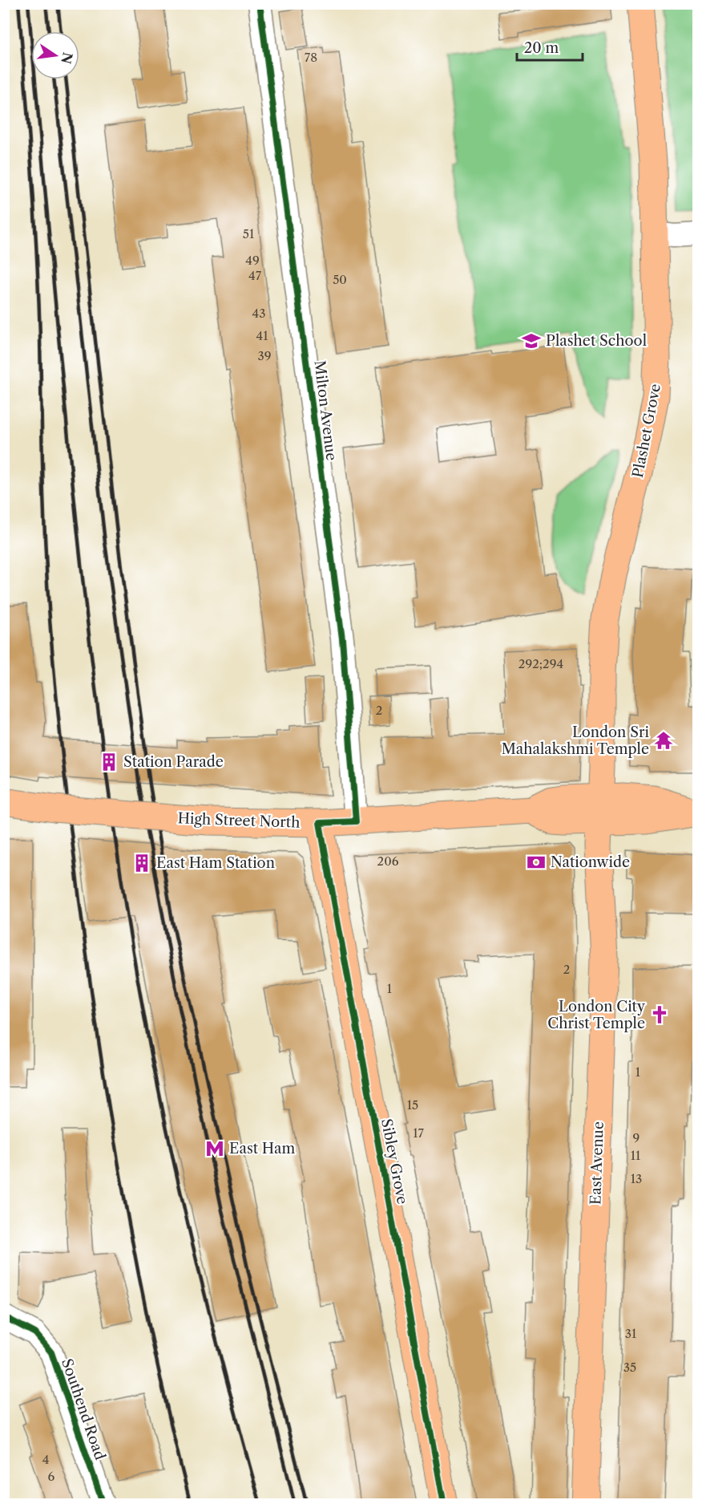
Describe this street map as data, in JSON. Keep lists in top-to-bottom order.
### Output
{
  "streets": {
    "main road": [
      "Plashet Grove",
      "High Street North",
      "Sibley Grove",
      "East Avenue"
    ],
    "street": ["Milton Avenue", "Southend Road"]
  },
  "crossings": [
    ["Milton Avenue", "High Street North"],
    ["Plashet Grove", "High Street North"],
    ["Plashet Grove", "East Avenue"],
    ["High Street North", "Sibley Grove"],
    ["High Street North", "East Avenue"]
  ],
  "places": {
    "school or university": ["Plashet School"],
    "temple": ["London Sri Mahalakshmi Temple"],
    "building": ["Station Parade", "East Ham Station"],
    "bank": ["Nationwide"],
    "church": ["London City Christ Temple"],
    "metro station": ["East Ham"]
  },
  "house_numbers": [
    "78",
    "51",
    "49",
    "47",
    "50",
    "43",
    "41",
    "39",
    "292;294",
    "2",
    "206",
    "2",
    "1",
    "1",
    "15",
    "17",
    "9",
    "11",
    "13",
    "31",
    "35",
    "4",
    "6"
  ],
  "scale_bar": "20 m",
  "north": "right"
}
